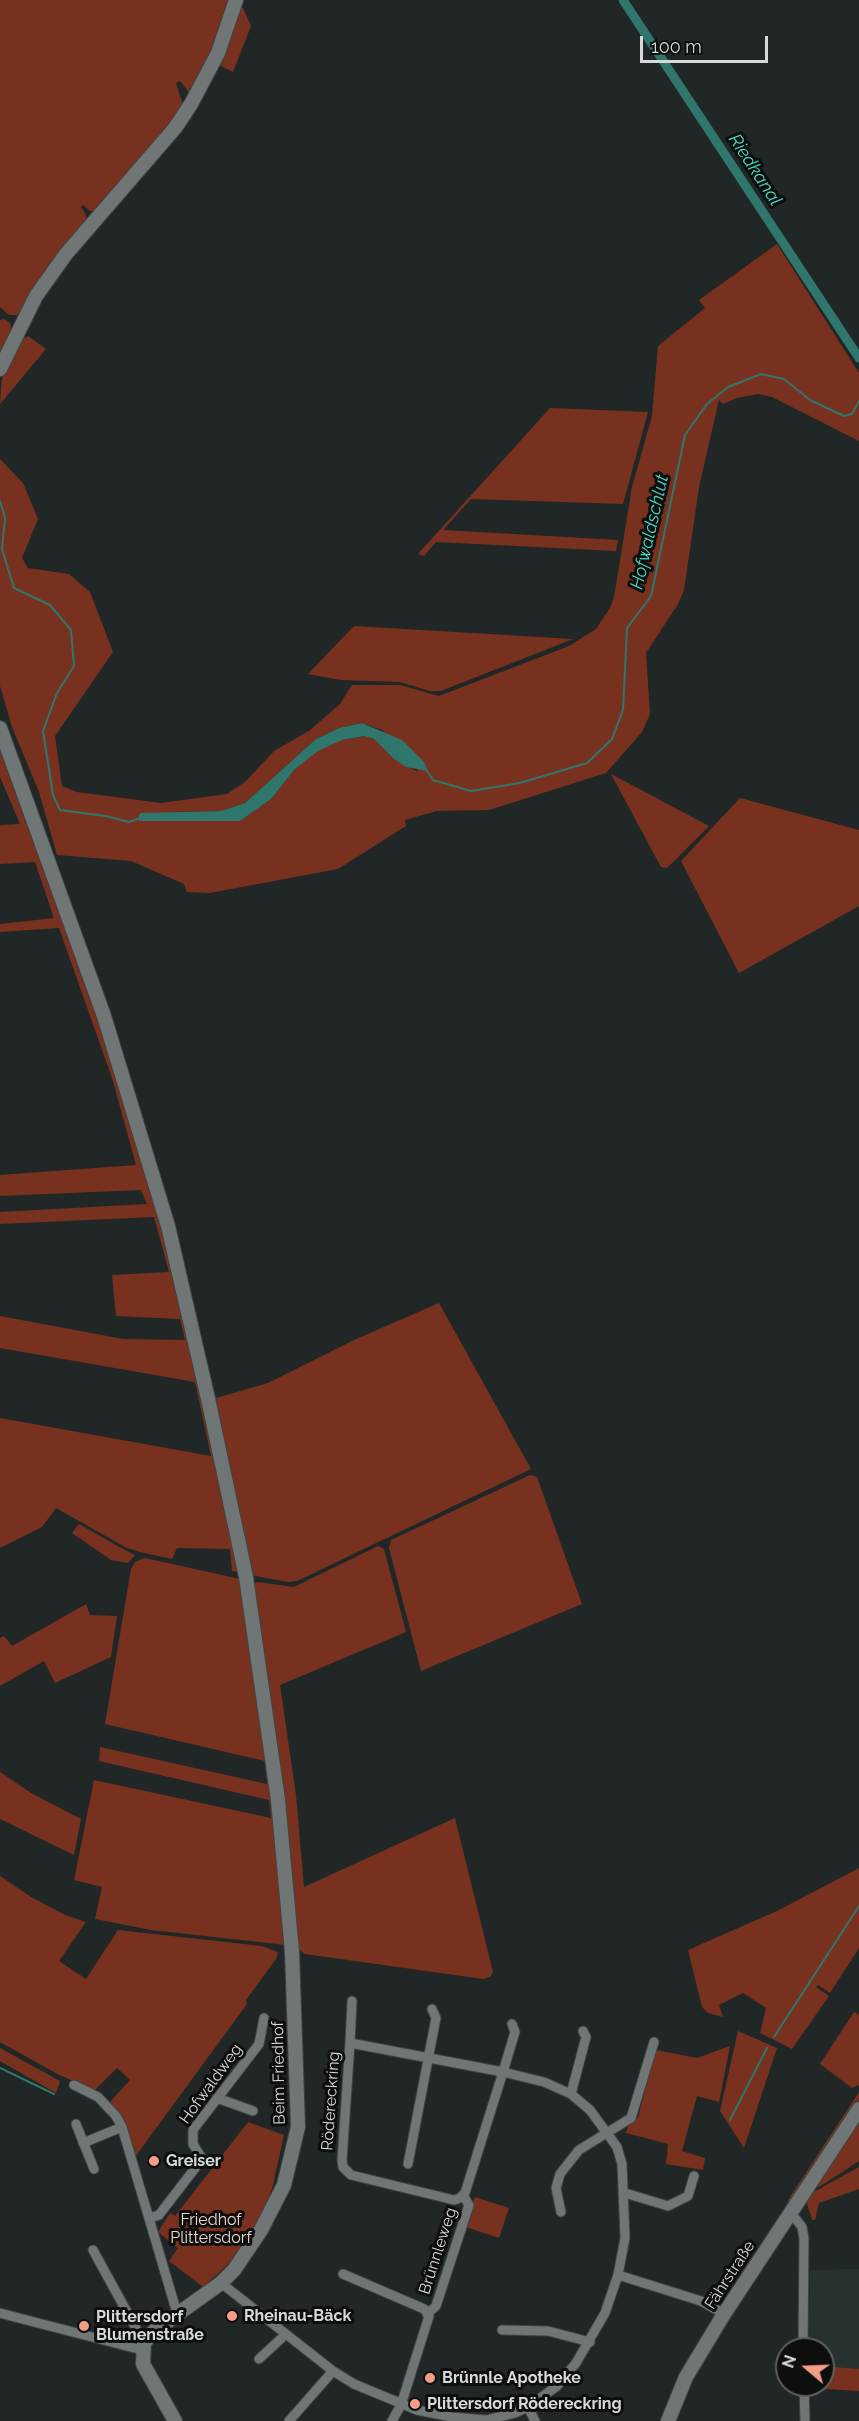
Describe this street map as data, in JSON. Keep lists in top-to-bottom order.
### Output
{
  "streets": {
    "main road": ["Beim Friedhof", "Fährstraße"],
    "street": ["Hofwaldweg", "Rödereckring", "Brünnleweg"]
  },
  "crossings": [
    ["Beim Friedhof", "Rödereckring"],
    ["Rödereckring", "Brünnleweg"]
  ],
  "water": ["Riedkanal", "Hofwaldschlut"],
  "parks": ["Friedhof Plittersdorf"],
  "places": [
    "Greiser",
    "Rheinau-Bäck",
    "Plittersdorf Blumenstraße",
    "Brünnle Apotheke",
    "Plittersdorf Rödereckring"
  ],
  "scale_bar": "100 m",
  "north": "left"
}
